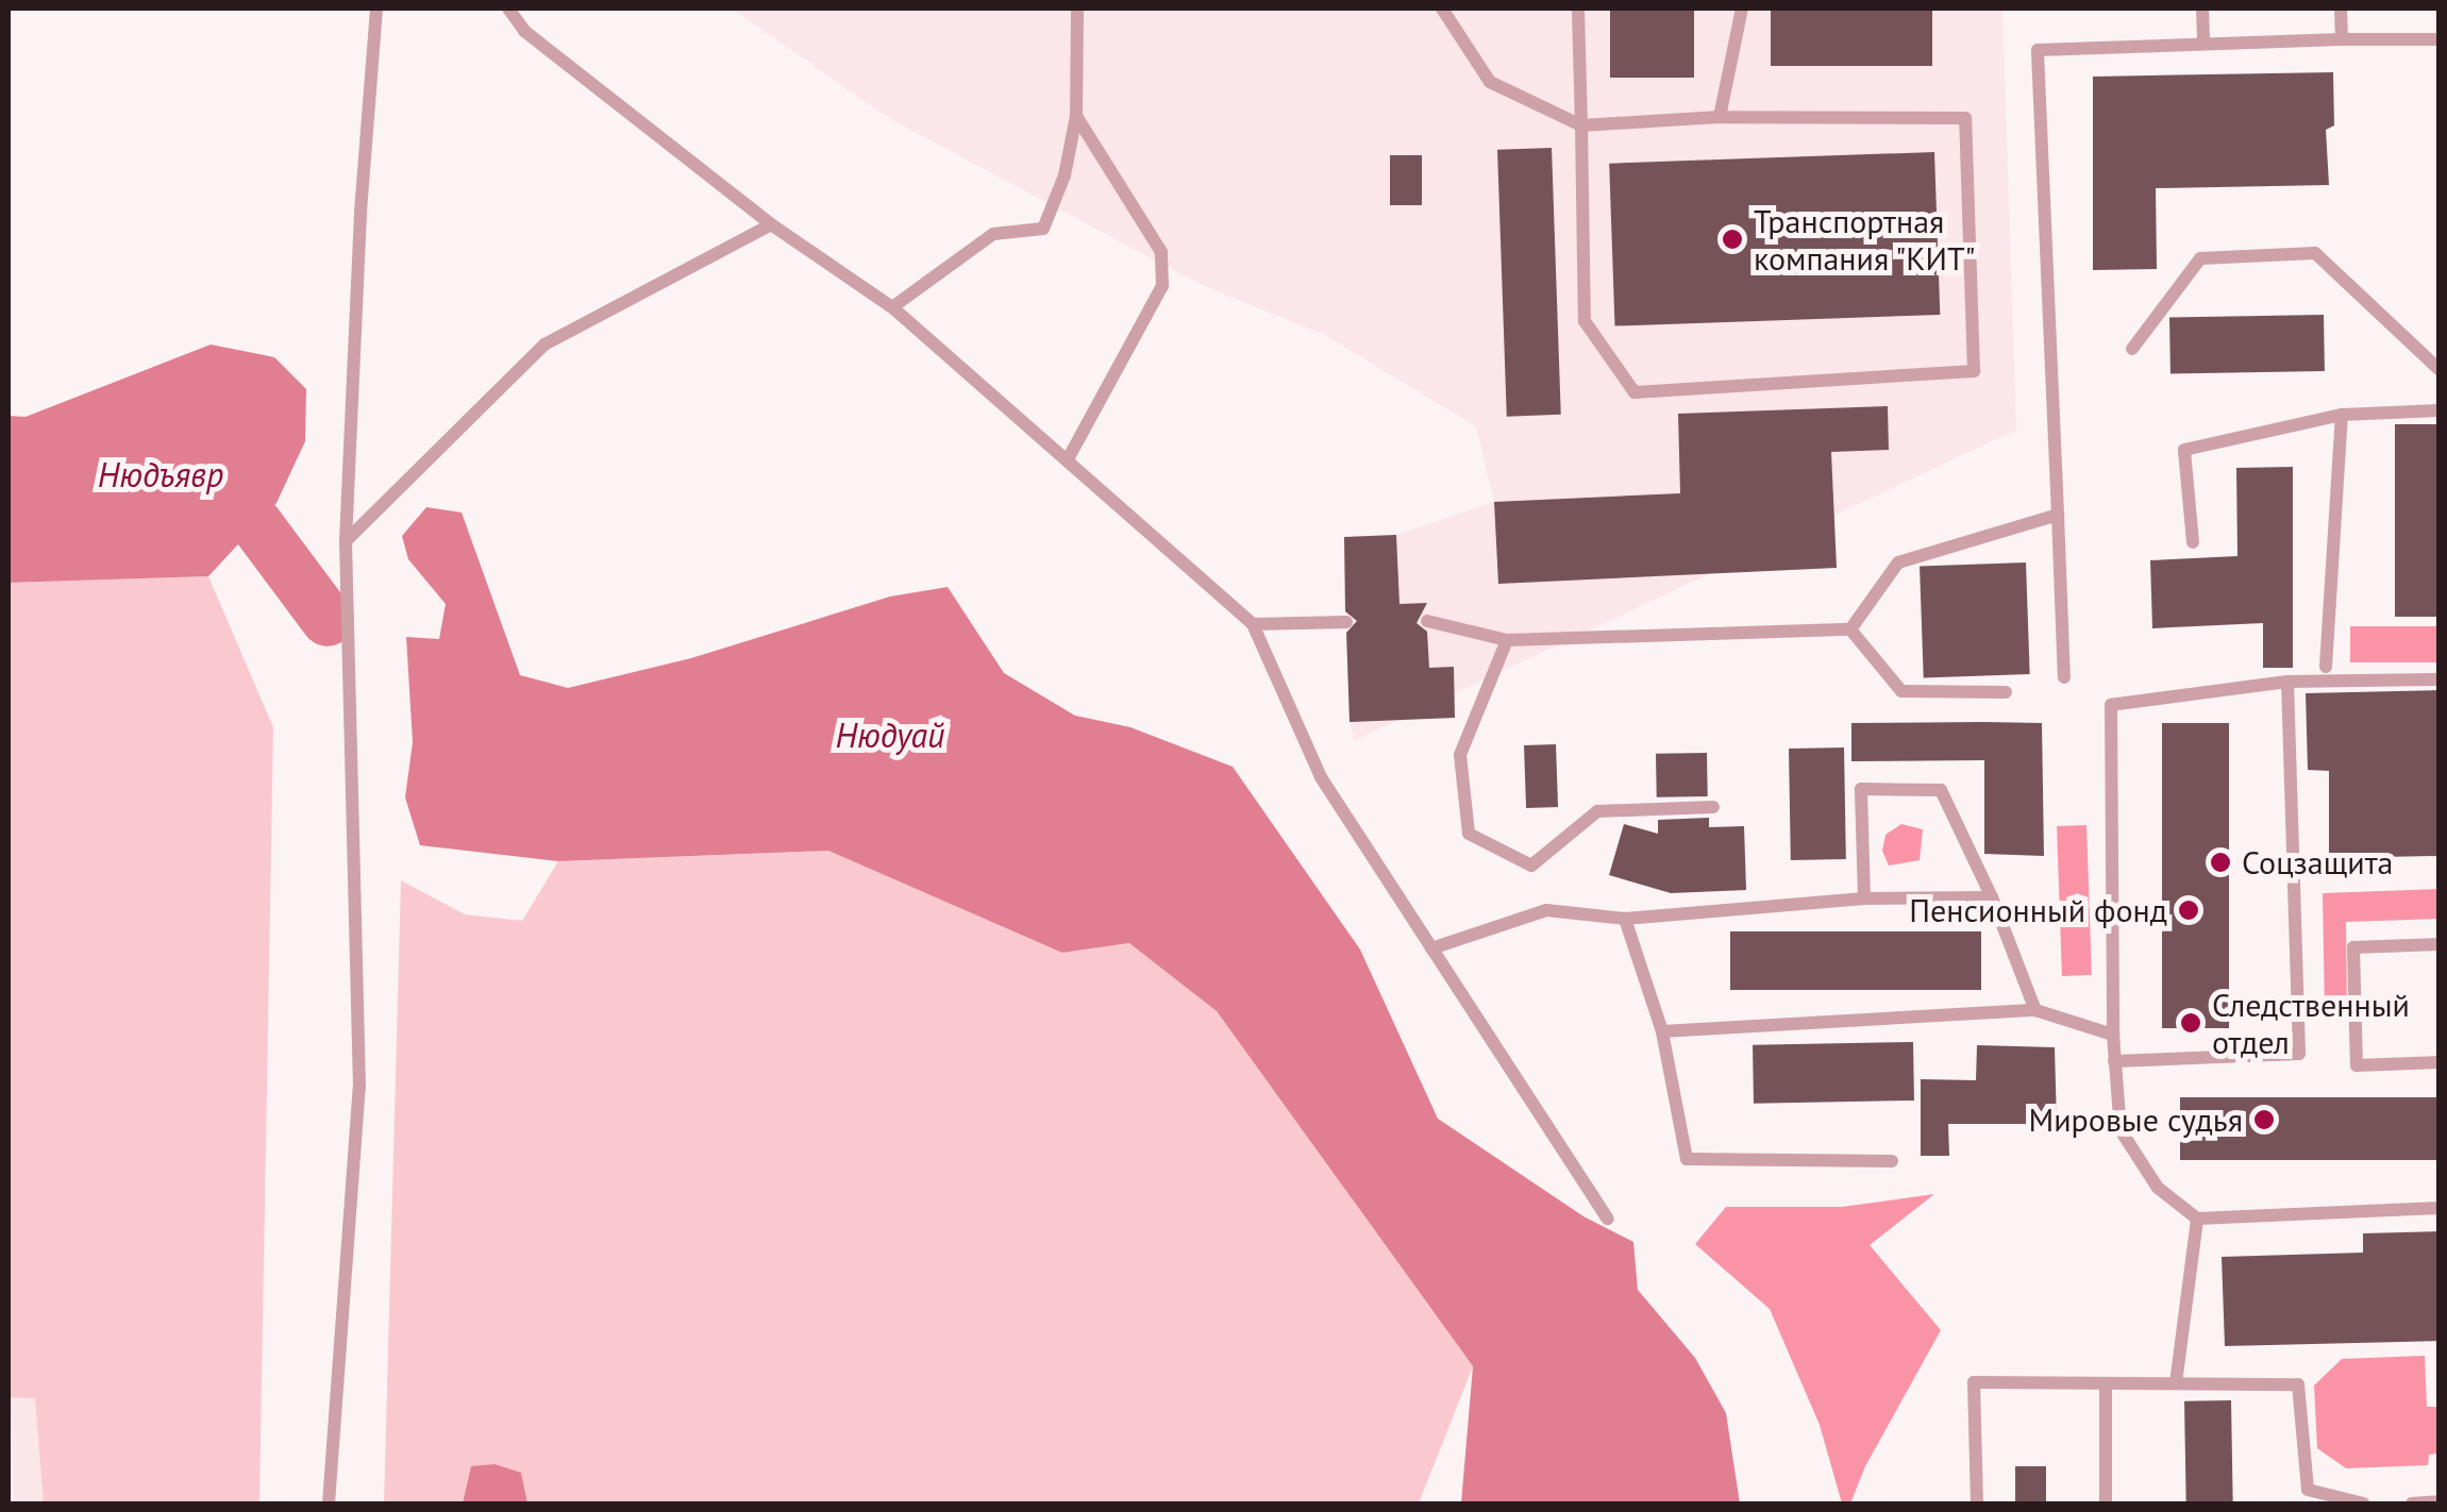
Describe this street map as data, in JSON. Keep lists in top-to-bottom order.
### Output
{
  "water": ["Нюдъявр", "Нюдуай"],
  "places": [
    "Транспортная компания \"КИТ\"",
    "Соцзащита",
    "Пенсионный фонд",
    "Следственный отдел",
    "Мировые судья"
  ]
}
